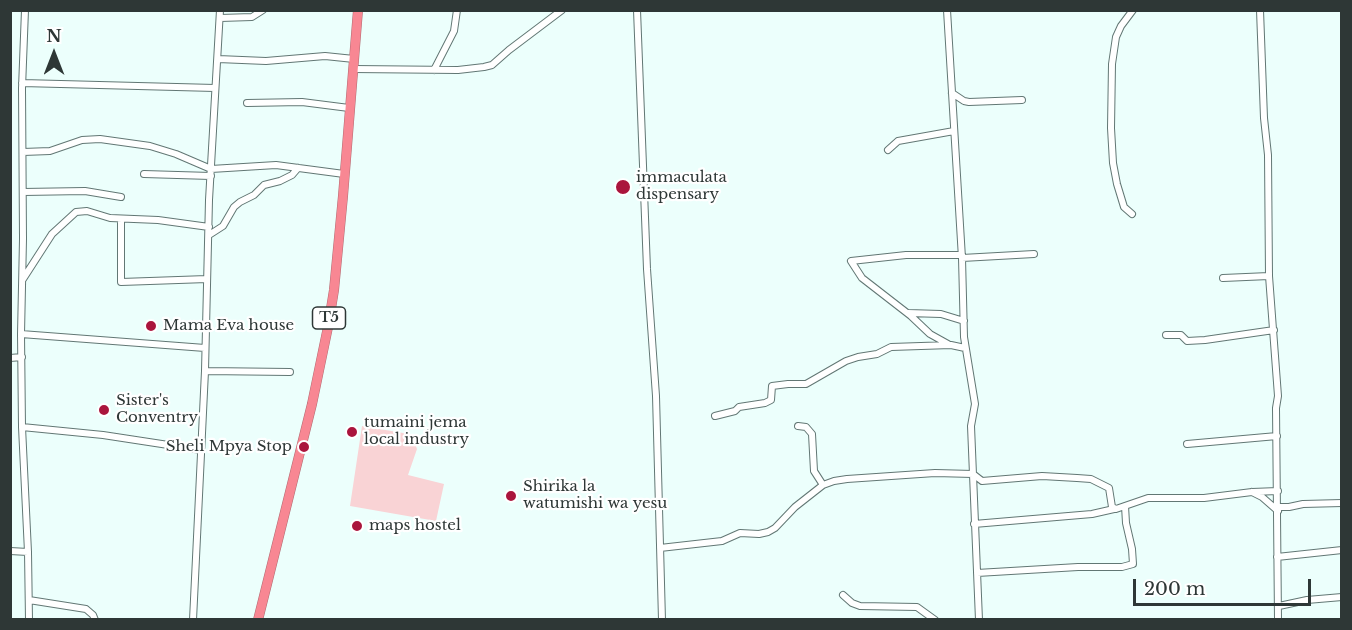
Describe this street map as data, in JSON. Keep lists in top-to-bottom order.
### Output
{
  "streets": {
    "highway": ["T5"]
  },
  "places": [
    "immaculata dispensary",
    "Mama Eva house",
    "Sister's Conventry",
    "tumaini jema local industry",
    "Sheli Mpya Stop",
    "Shirika la watumishi wa yesu",
    "maps hostel"
  ],
  "scale_bar": "200 m",
  "north": "top"
}
